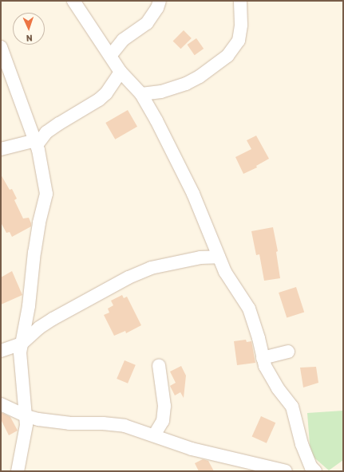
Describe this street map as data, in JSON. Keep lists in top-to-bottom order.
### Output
{
  "north": "bottom"
}
